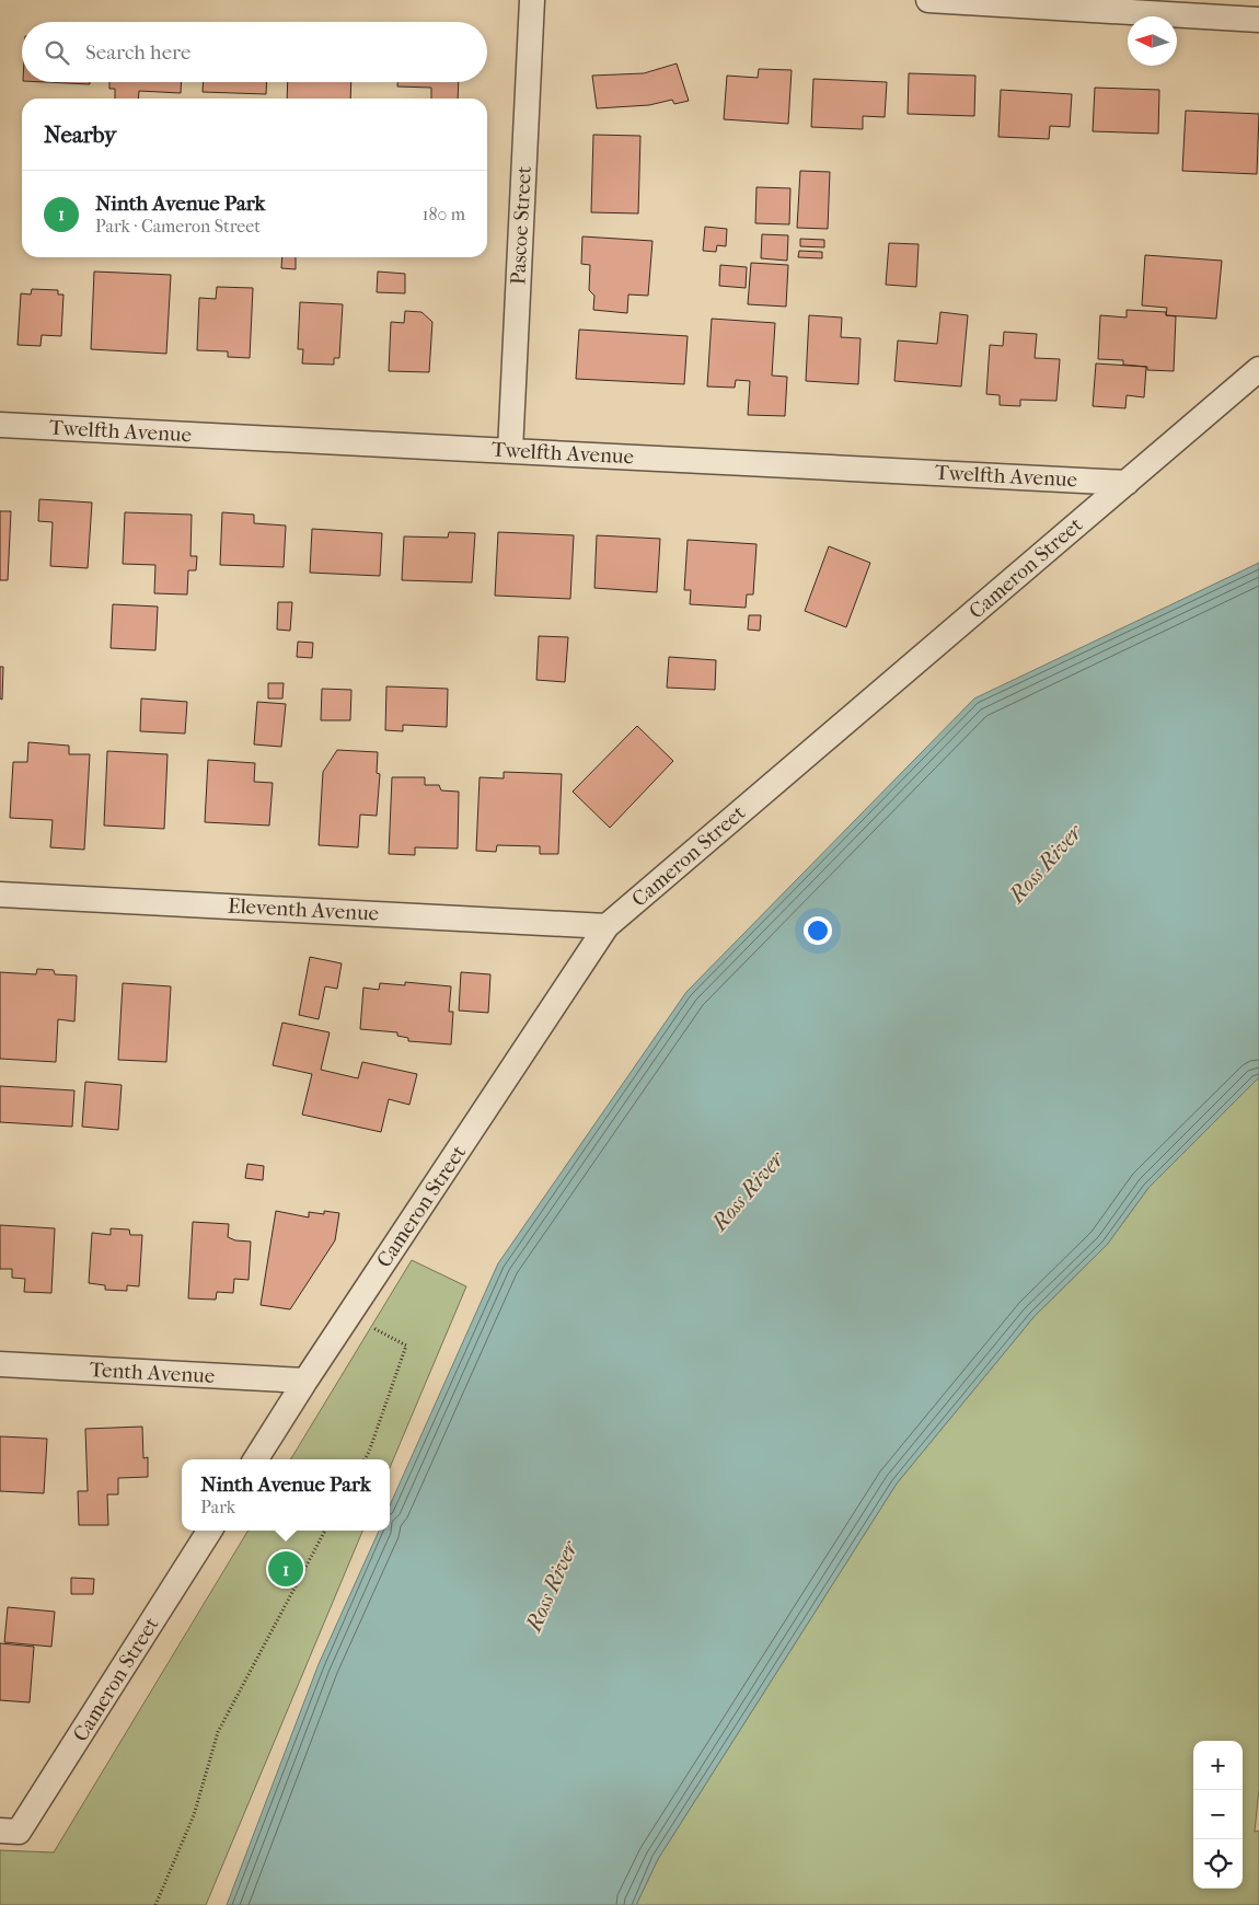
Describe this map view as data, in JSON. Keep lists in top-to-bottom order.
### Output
{
  "streets": {
    "street": [
      "Pascoe Street",
      "Twelfth Avenue",
      "Cameron Street",
      "Eleventh Avenue",
      "Tenth Avenue"
    ]
  },
  "crossings": [
    ["Pascoe Street", "Twelfth Avenue"],
    ["Twelfth Avenue", "Cameron Street"],
    ["Cameron Street", "Eleventh Avenue"],
    ["Cameron Street", "Tenth Avenue"]
  ],
  "water": ["Ross River"],
  "north": "left",
  "page": {
    "search": "Search here",
    "heading": "Nearby",
    "list": [
      {
        "mark": "1",
        "name": "Ninth Avenue Park",
        "note": "Park · Cameron Street",
        "value": "180 m"
      }
    ],
    "popup": ["Ninth Avenue Park", "Park"],
    "pins": "1",
    "map_buttons": ["+", "−"]
  }
}
